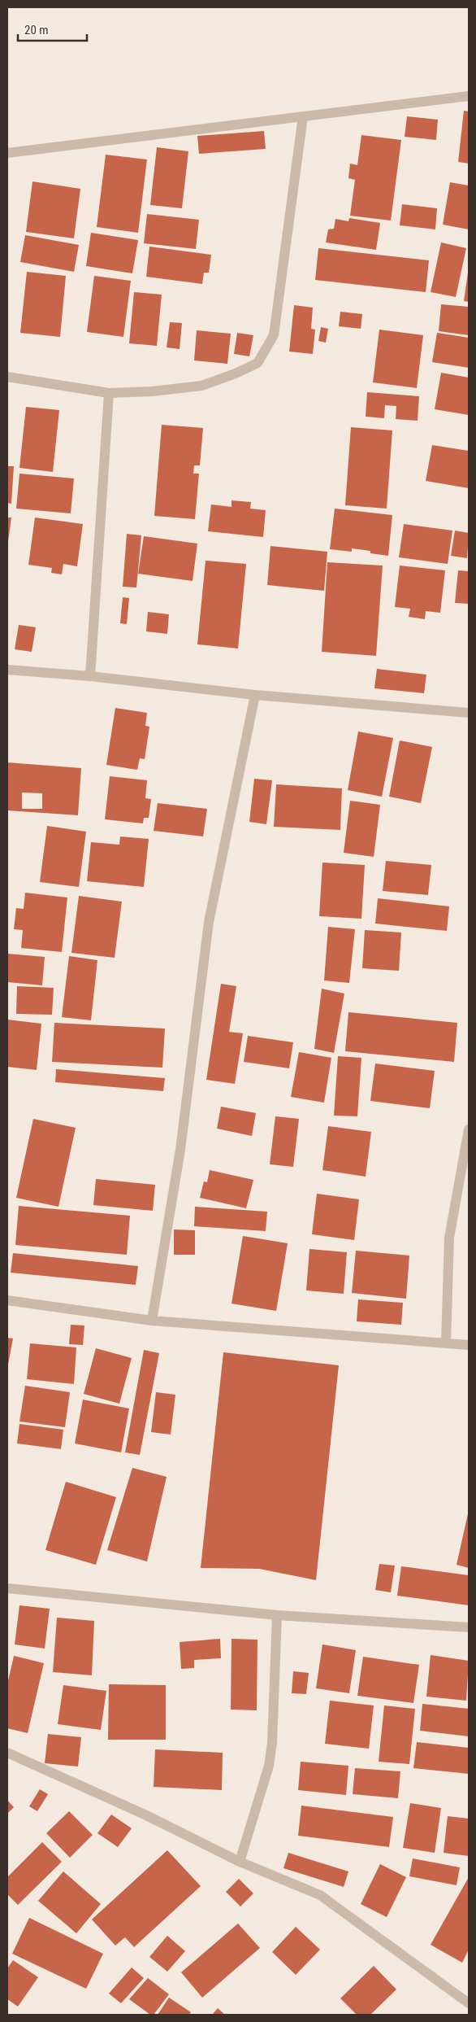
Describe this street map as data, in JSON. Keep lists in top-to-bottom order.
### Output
{
  "scale_bar": "20 m"
}
